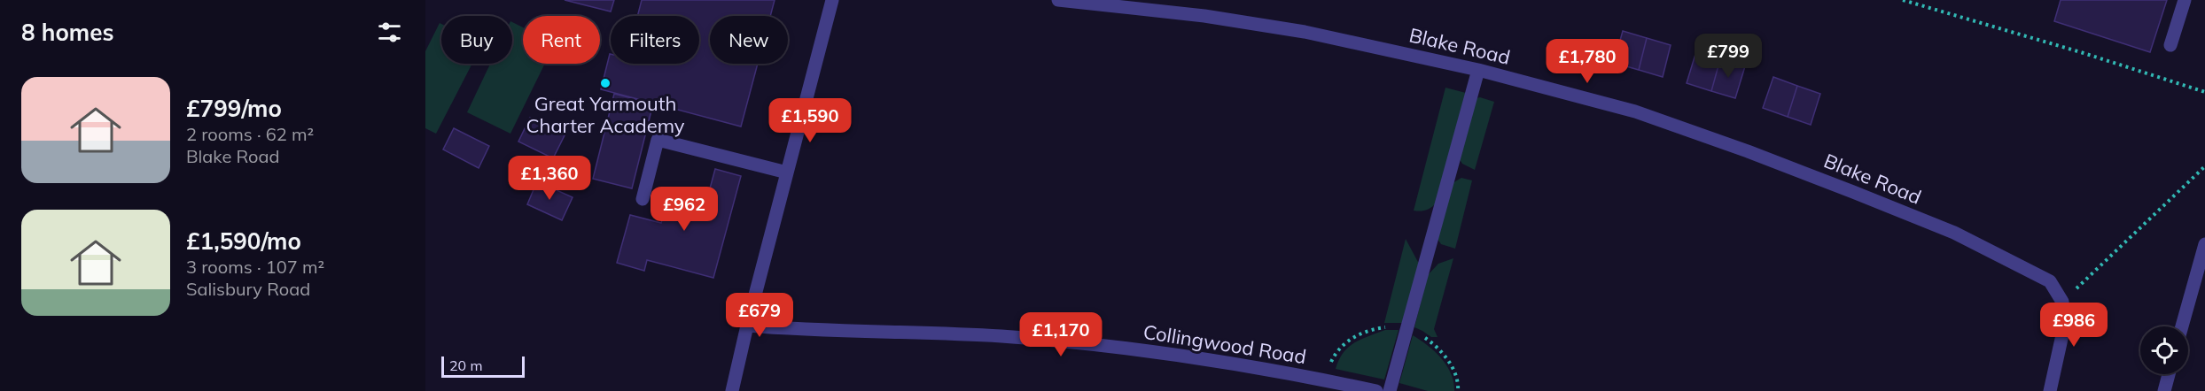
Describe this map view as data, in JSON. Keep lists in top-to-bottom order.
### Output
{
  "streets": {
    "street": ["Blake Road", "Collingwood Road"]
  },
  "places": ["Great Yarmouth Charter Academy"],
  "scale_bar": "20 m",
  "page": {
    "heading": "8 homes",
    "chip": [
      "Buy",
      "Rent",
      "Filters",
      "New"
    ],
    "price": [
      "£799",
      "£1,780",
      "£1,590",
      "£1,360",
      "£962",
      "£679",
      "£986",
      "£1,170"
    ],
    "list": [
      {
        "name": "£799/mo",
        "note": "2 rooms · 62 m² · Blake Road"
      },
      {
        "name": "£1,590/mo",
        "note": "3 rooms · 107 m² · Salisbury Road"
      }
    ],
    "scale": "20 m"
  }
}
